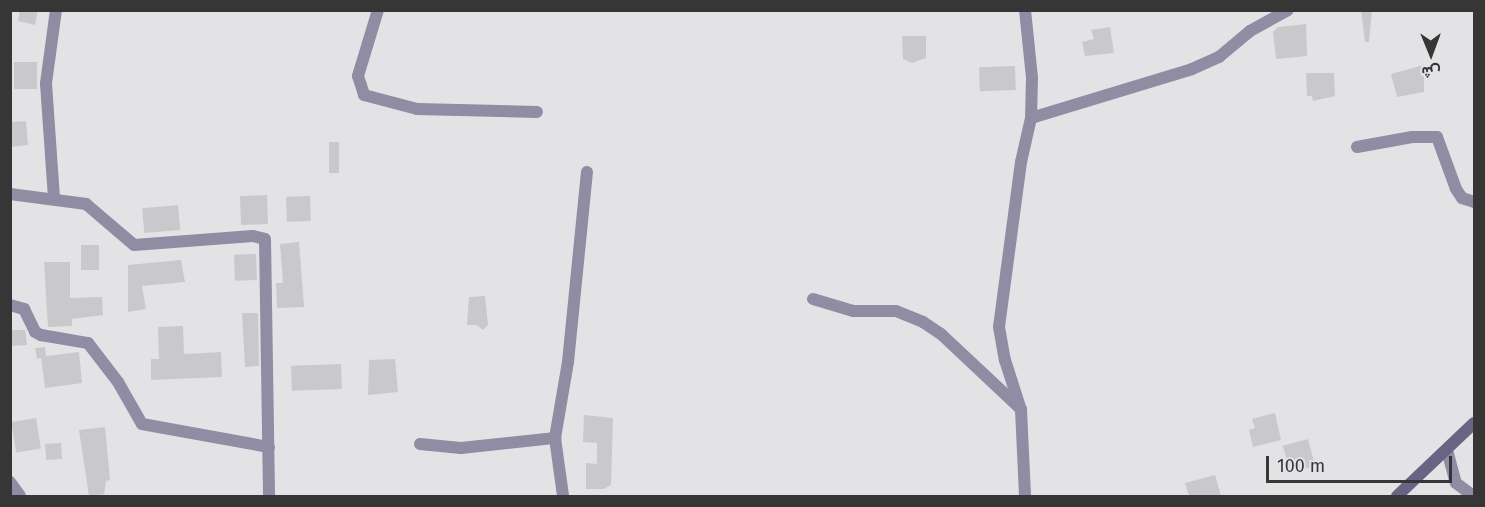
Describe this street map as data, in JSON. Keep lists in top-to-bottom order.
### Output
{
  "scale_bar": "100 m",
  "north": "bottom"
}
